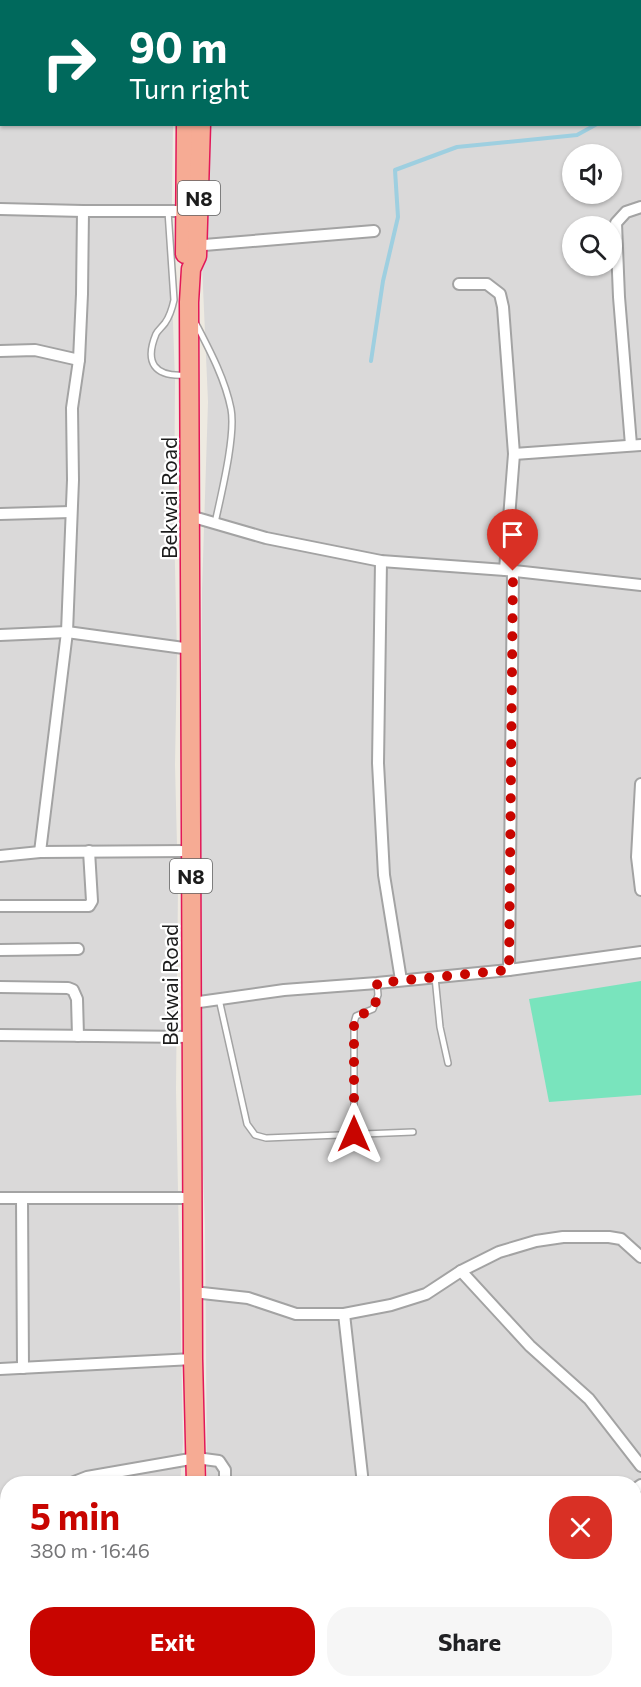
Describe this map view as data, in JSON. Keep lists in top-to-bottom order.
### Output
{
  "streets": {
    "highway": ["N8", "Bekwai Road"]
  },
  "page": {
    "turn": ["90 m", "Turn right"],
    "heading": ["5 min", "380 m · 16:46"],
    "buttons": ["Exit", "Share"]
  }
}
